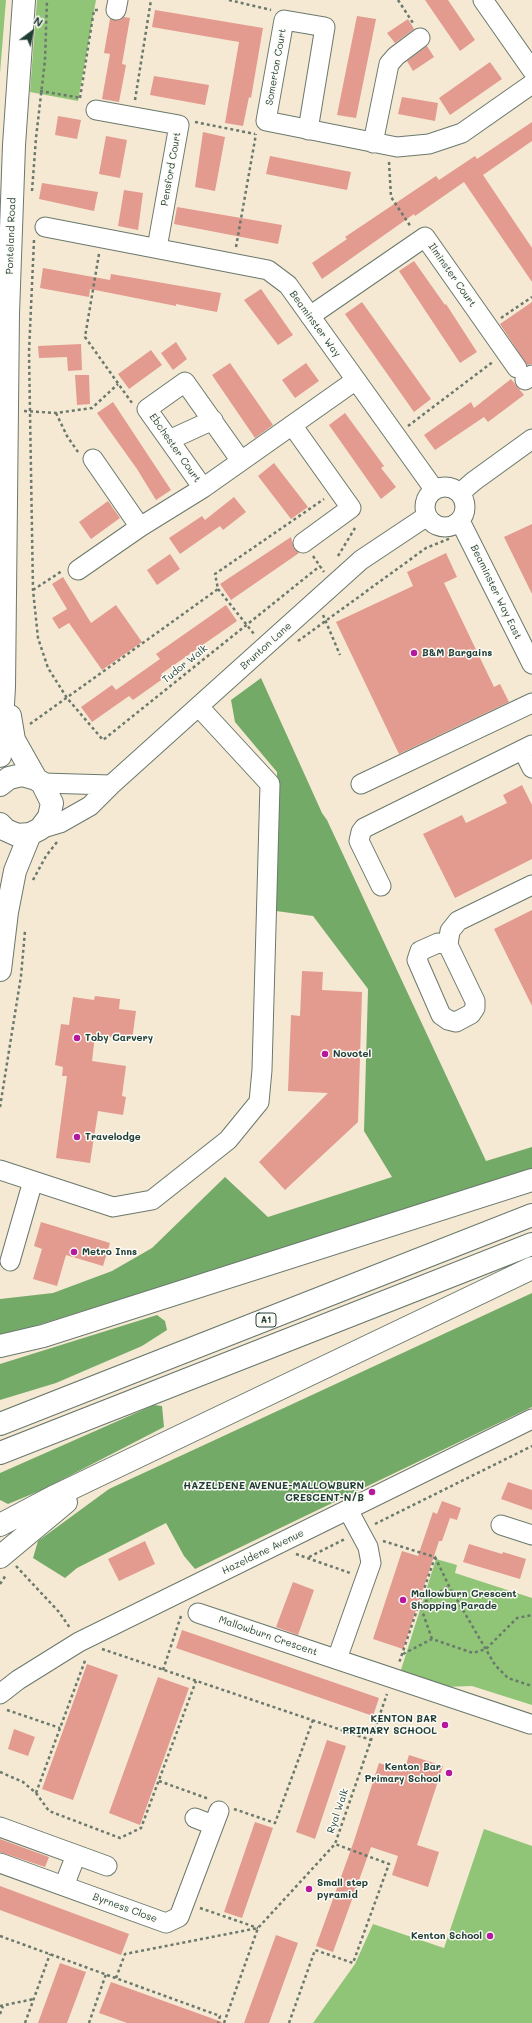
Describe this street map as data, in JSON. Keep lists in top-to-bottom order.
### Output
{
  "streets": {
    "main road": ["Ponteland Road", "A1"],
    "street": [
      "Somerton Court",
      "Pensford Court",
      "Ilminster Court",
      "Beaminster Way",
      "Ebchester Court",
      "Beaminster Way East",
      "Brunton Lane",
      "Hazeldene Avenue",
      "Mallowburn Crescent",
      "Byrness Close"
    ],
    "path": ["Tudor Walk", "Ryal Walk"]
  },
  "crossings": [
    ["Pensford Court", "Beaminster Way"],
    ["Ponteland Road", "Brunton Lane"],
    ["Ilminster Court", "Beaminster Way"],
    ["Beaminster Way", "Ebchester Court"],
    ["Beaminster Way", "Beaminster Way East"],
    ["Beaminster Way", "Brunton Lane"],
    ["Beaminster Way East", "Brunton Lane"],
    ["Mallowburn Crescent", "Ryal Walk"]
  ],
  "places": [
    "B&M Bargains",
    "Toby Carvery",
    "Novotel",
    "Travelodge",
    "Metro Inns",
    "HAZELDENE AVENUE-MALLOWBURN CRESCENT-N/B",
    "Mallowburn Crescent Shopping Parade",
    "KENTON BAR PRIMARY SCHOOL",
    "Kenton Bar Primary School",
    "Small step pyramid",
    "Kenton School"
  ],
  "north": "top right"
}
